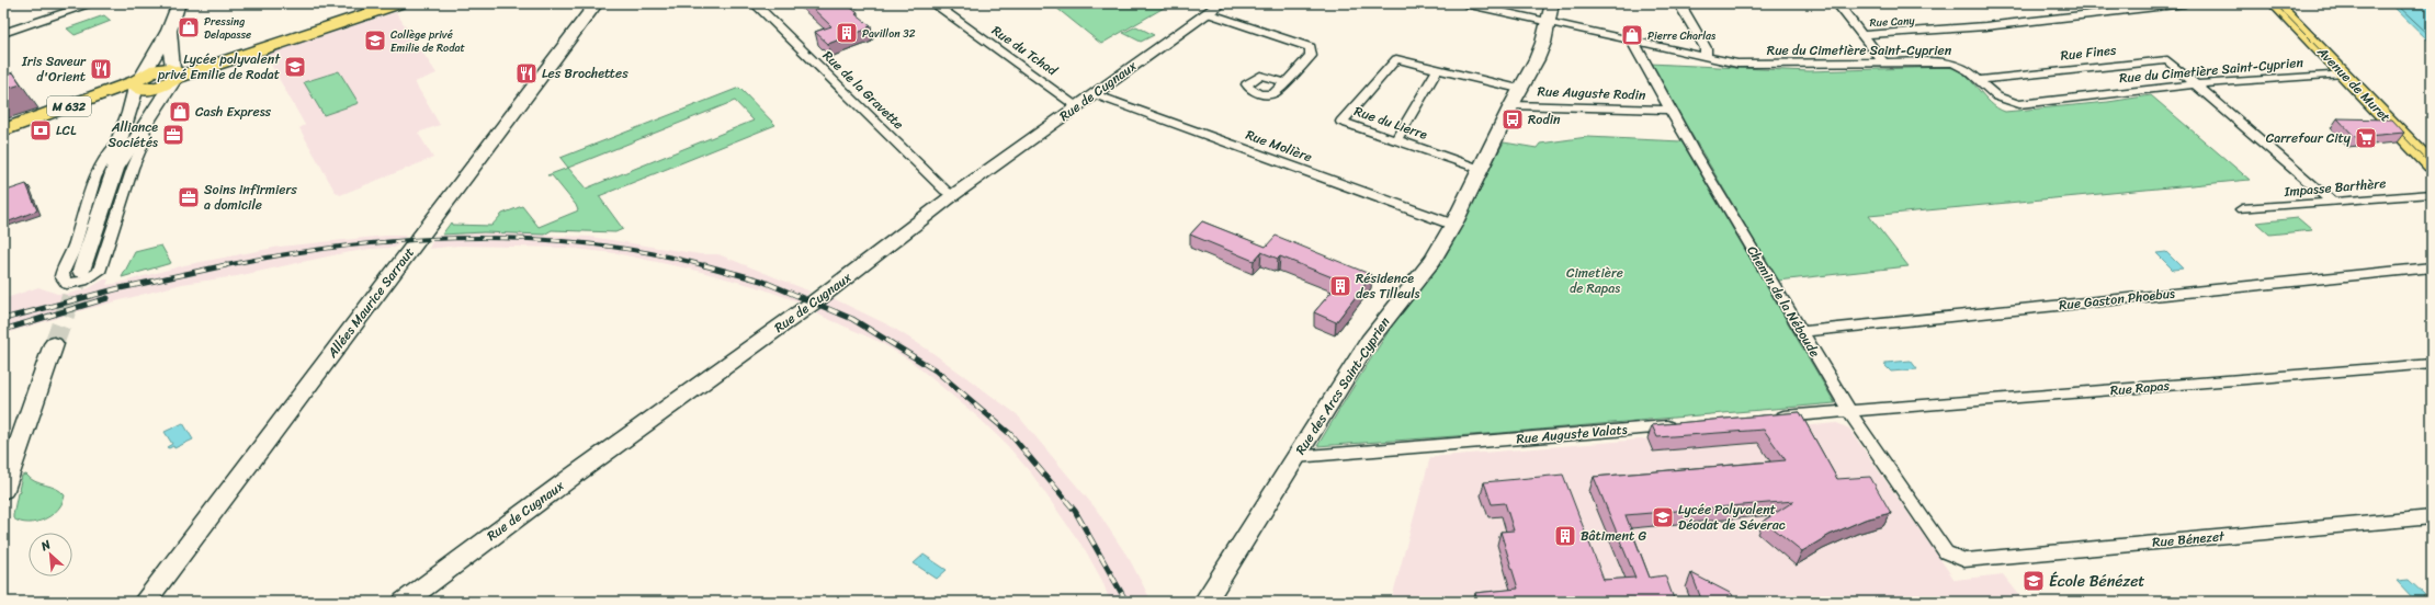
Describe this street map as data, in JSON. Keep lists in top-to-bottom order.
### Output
{
  "streets": {
    "main road": ["Avenue de Muret", "M 632"],
    "street": [
      "Rue Cany",
      "Rue du Tchad",
      "Rue du Cimetière Saint-Cyprien",
      "Rue Fines",
      "Rue de la Gravette",
      "Rue de Cugnaux",
      "Rue Auguste Rodin",
      "Rue du Lierre",
      "Rue Molière",
      "Impasse Barthère",
      "Rue Gaston Phoebus",
      "Chemin de la Néboude",
      "Allées Maurice Sarraut",
      "Rue des Arcs Saint-Cyprien",
      "Rue Rapas",
      "Rue Auguste Valats",
      "Rue Bénezet"
    ]
  },
  "crossings": [
    ["Rue du Tchad", "Rue de Cugnaux"],
    ["Rue du Cimetière Saint-Cyprien", "Rue Fines"],
    ["Rue du Cimetière Saint-Cyprien", "Avenue de Muret"],
    ["Rue du Cimetière Saint-Cyprien", "Chemin de la Néboude"],
    ["Rue du Cimetière Saint-Cyprien", "Rue des Arcs Saint-Cyprien"],
    ["Rue Fines", "Impasse Barthère"],
    ["Rue de la Gravette", "Rue de Cugnaux"],
    ["Rue de Cugnaux", "Rue Molière"],
    ["Rue Auguste Rodin", "Chemin de la Néboude"],
    ["Rue Auguste Rodin", "Rue des Arcs Saint-Cyprien"],
    ["Rue du Lierre", "Rue des Arcs Saint-Cyprien"],
    ["Rue Molière", "Rue des Arcs Saint-Cyprien"],
    ["Rue Gaston Phoebus", "Chemin de la Néboude"],
    ["Chemin de la Néboude", "Rue Rapas"],
    ["Chemin de la Néboude", "Rue Bénezet"],
    ["Rue des Arcs Saint-Cyprien", "Rue Auguste Valats"]
  ],
  "parks": ["Cimetière de Rapas"],
  "places": {
    "shop": ["Pressing Delapasse", "Pierre Charlas", "Cash Express"],
    "building": ["Pavillon 32", "Résidence des Tilleuls", "Bâtiment G"],
    "school or university": [
      "Collège privé Emilie de Rodat",
      "Lycée polyvalent privé Emilie de Rodat",
      "Lycée Polyvalent Déodat de Séverac",
      "École Bénézet"
    ],
    "restaurant": ["Iris Saveur d'Orient", "Les Brochettes"],
    "bus stop": ["Rodin"],
    "bank": ["LCL"],
    "office": ["Alliance Sociétés", "Soins infirmiers a domicile"],
    "supermarket": ["Carrefour City"]
  },
  "north": "top left"
}
